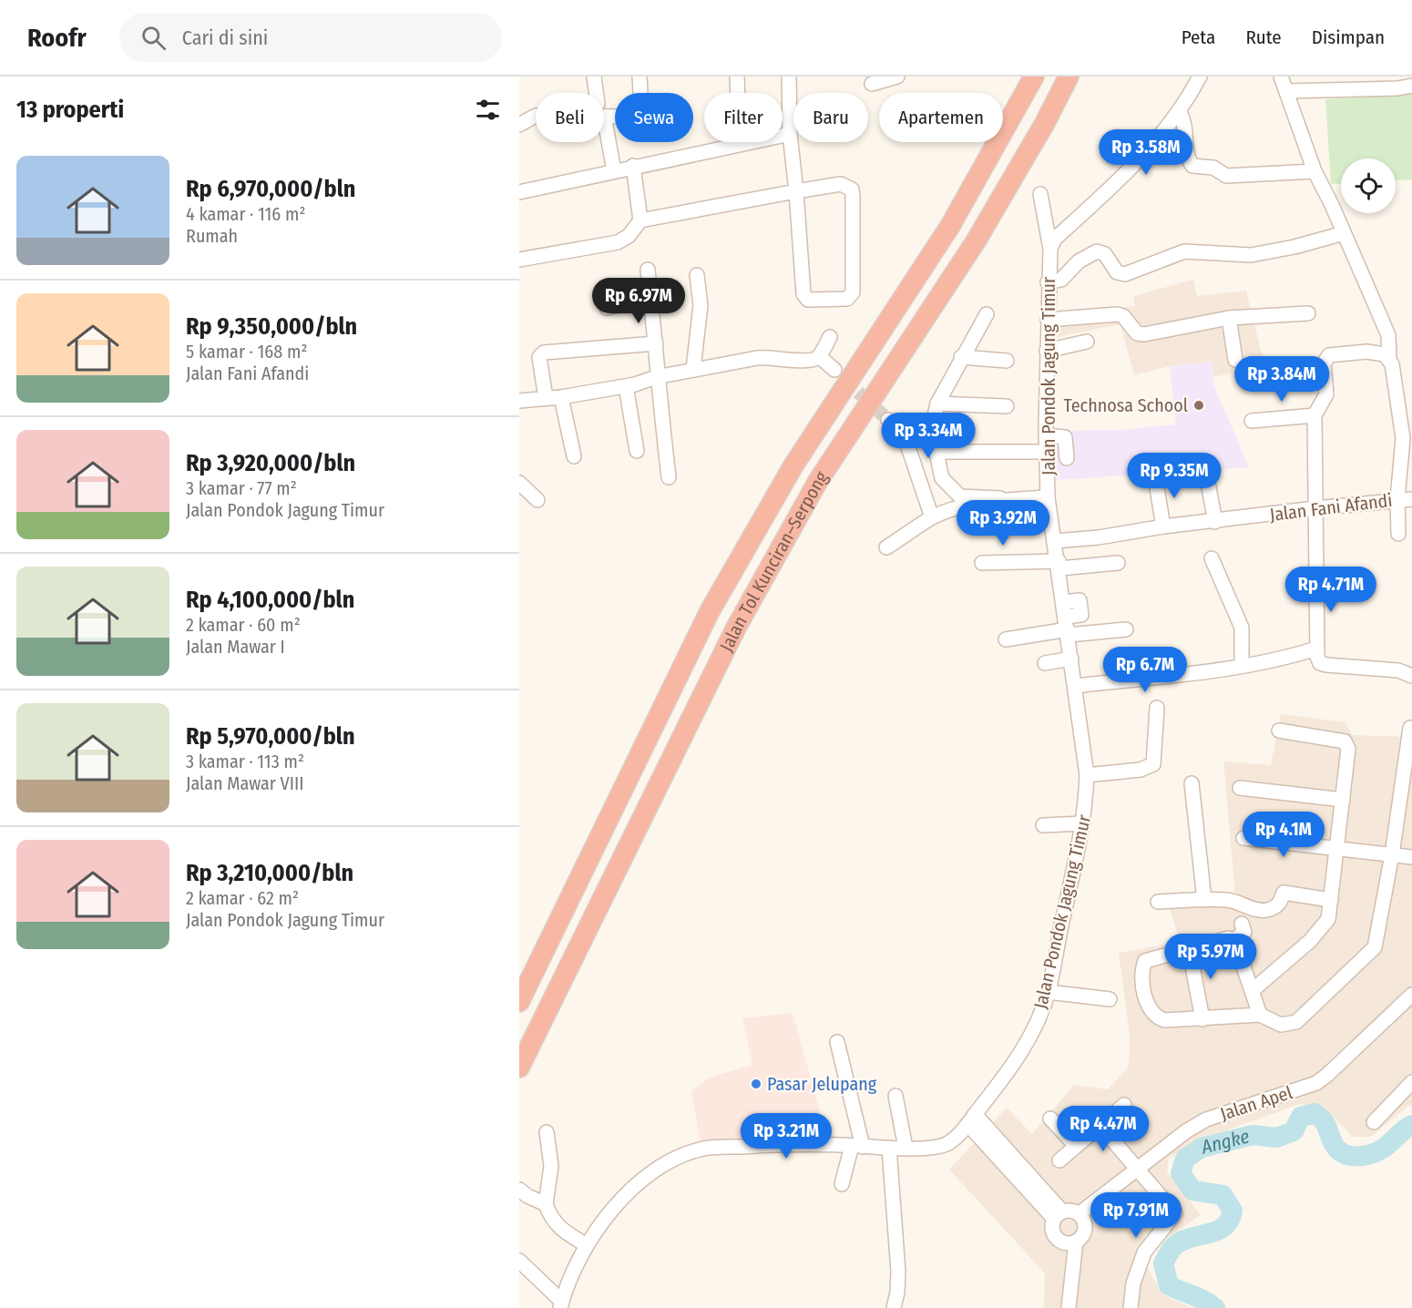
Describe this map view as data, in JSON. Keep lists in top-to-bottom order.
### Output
{
  "streets": {
    "highway": ["Jalan Tol Kunciran–Serpong"],
    "street": ["Jalan Pondok Jagung Timur", "Jalan Fani Afandi", "Jalan Apel"]
  },
  "crossings": [
    ["Jalan Pondok Jagung Timur", "Jalan Fani Afandi"]
  ],
  "water": ["Angke"],
  "places": ["Technosa School", "Pasar Jelupang"],
  "page": {
    "header": "Roofr",
    "search": "Cari di sini",
    "nav": ["Peta", "Rute", "Disimpan"],
    "heading": "13 properti",
    "chip": [
      "Beli",
      "Sewa",
      "Filter",
      "Baru",
      "Apartemen"
    ],
    "price": [
      "Rp 3.58M",
      "Rp 6.97M",
      "Rp 3.84M",
      "Rp 3.34M",
      "Rp 9.35M",
      "Rp 3.92M",
      "Rp 4.71M",
      "Rp 6.7M",
      "Rp 4.1M",
      "Rp 5.97M",
      "Rp 4.47M",
      "Rp 3.21M",
      "Rp 7.91M"
    ],
    "list": [
      {
        "name": "Rp 6,970,000/bln",
        "note": "4 kamar · 116 m² · Rumah"
      },
      {
        "name": "Rp 9,350,000/bln",
        "note": "5 kamar · 168 m² · Jalan Fani Afandi"
      },
      {
        "name": "Rp 3,920,000/bln",
        "note": "3 kamar · 77 m² · Jalan Pondok Jagung Timur"
      },
      {
        "name": "Rp 4,100,000/bln",
        "note": "2 kamar · 60 m² · Jalan Mawar I"
      },
      {
        "name": "Rp 5,970,000/bln",
        "note": "3 kamar · 113 m² · Jalan Mawar VIII"
      },
      {
        "name": "Rp 3,210,000/bln",
        "note": "2 kamar · 62 m² · Jalan Pondok Jagung Timur"
      }
    ]
  }
}
